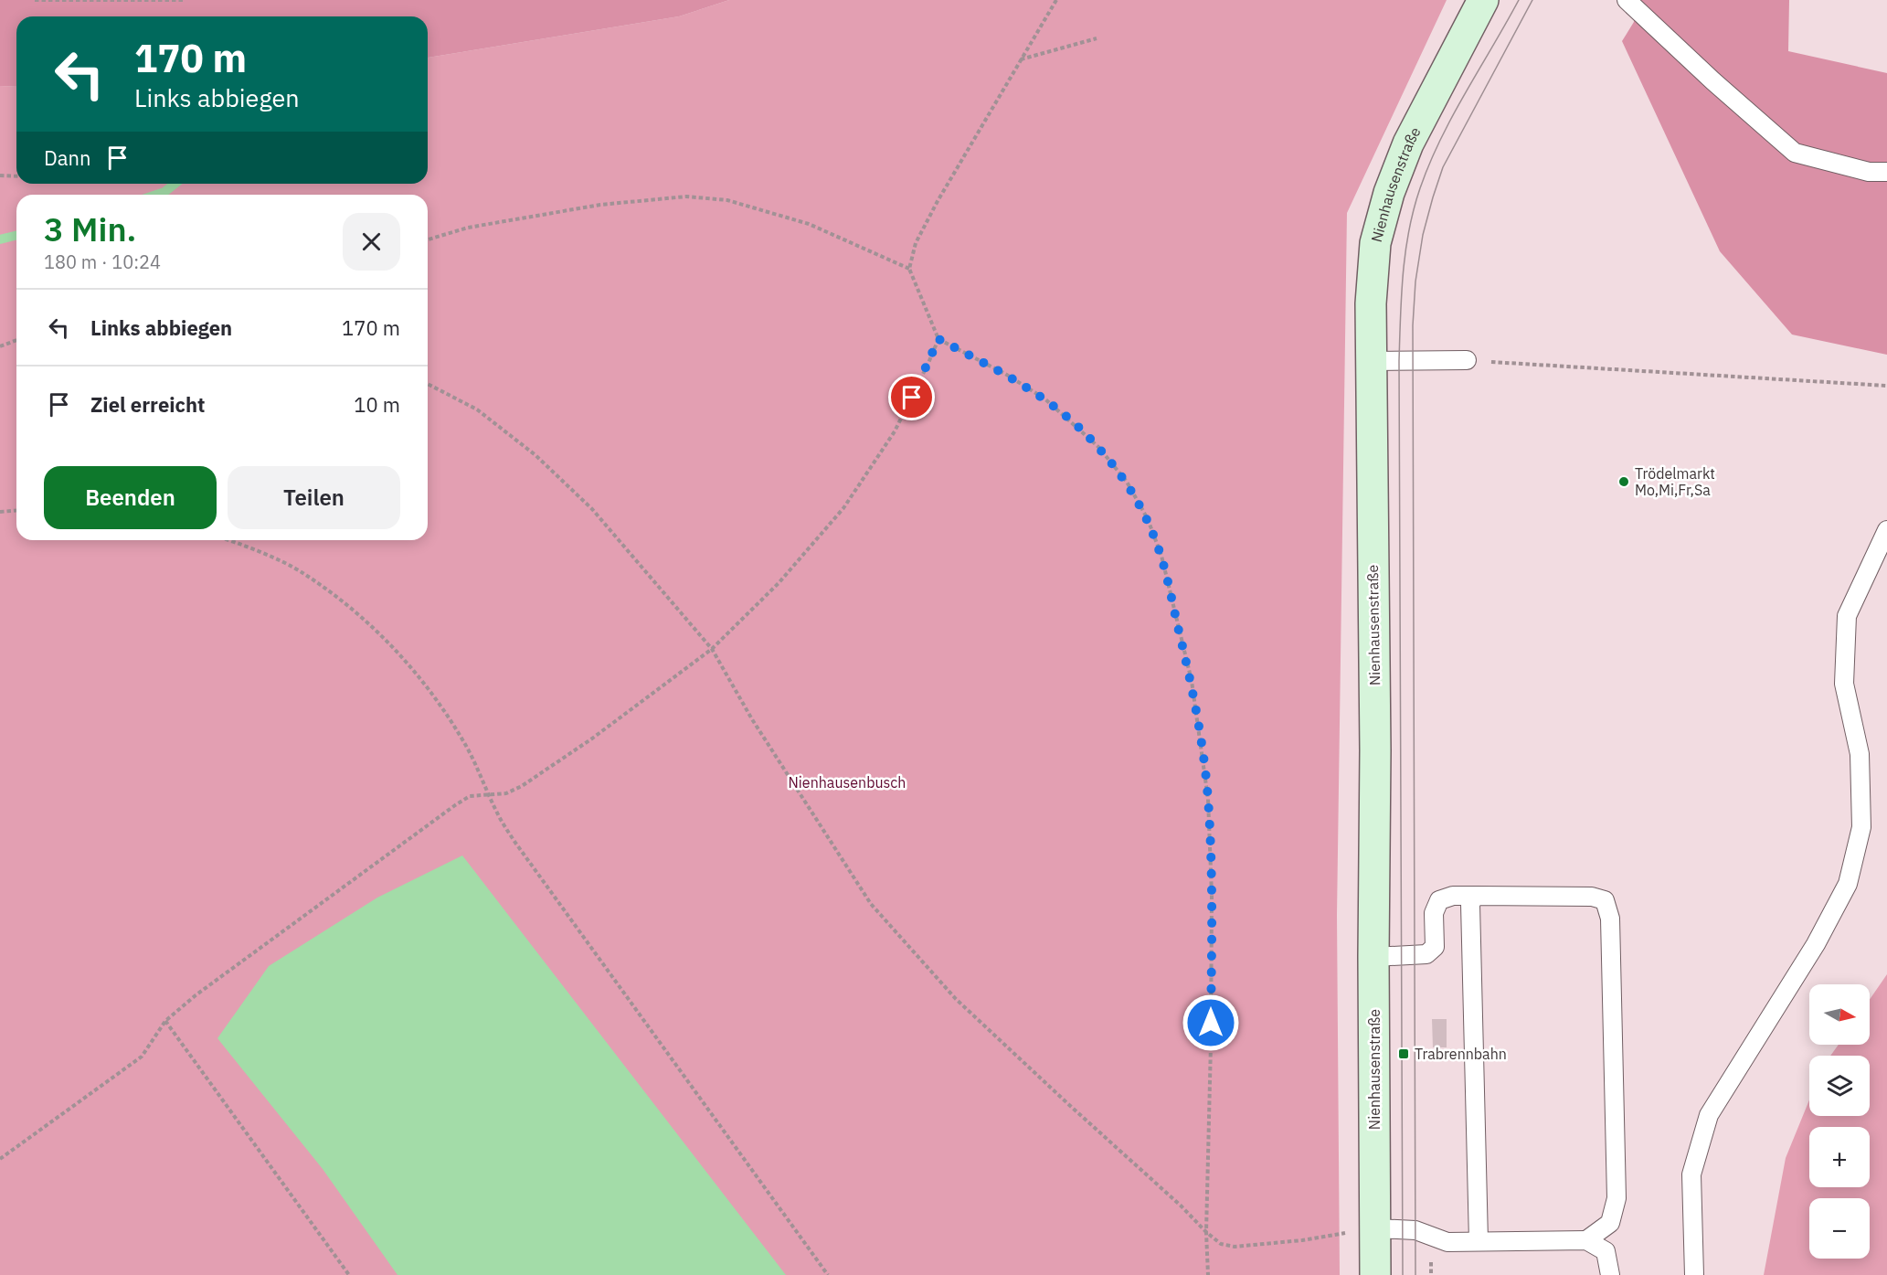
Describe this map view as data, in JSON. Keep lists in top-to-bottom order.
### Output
{
  "streets": {
    "main road": ["Nienhausenstraße"]
  },
  "parks": ["Nienhausenbusch"],
  "places": {
    "other": ["Trödelmarkt Mo,Mi,Fr,Sa"],
    "transit": ["Trabrennbahn"]
  },
  "north": "right",
  "page": {
    "turn": ["170 m", "Links abbiegen"],
    "then": "Dann",
    "heading": ["3 Min.", "180 m · 10:24"],
    "list": [
      {
        "name": "Links abbiegen",
        "value": "170 m"
      },
      {
        "name": "Ziel erreicht",
        "value": "10 m"
      }
    ],
    "buttons": ["Beenden", "Teilen"],
    "map_buttons": ["+", "−"]
  }
}
